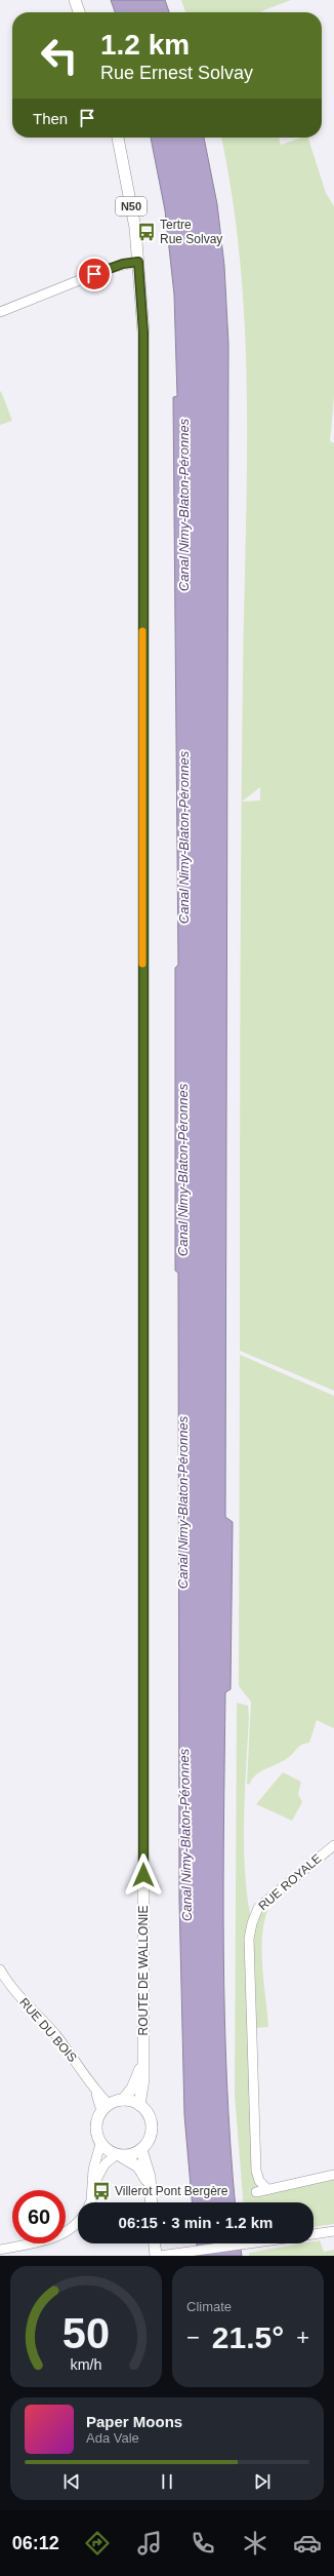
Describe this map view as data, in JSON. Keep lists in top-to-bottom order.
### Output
{
  "streets": {
    "main road": ["N50", "ROUTE DE WALLONIE"],
    "street": ["RUE ROYALE", "RUE DU BOIS"]
  },
  "crossings": [
    ["ROUTE DE WALLONIE", "RUE DU BOIS"]
  ],
  "water": ["Canal Nimy-Blaton-Péronnes"],
  "places": {
    "bus stop": ["Tertre Rue Solvay", "Villerot Pont Bergère"]
  },
  "page": {
    "turn": ["1.2 km", "Rue Ernest Solvay"],
    "then": "Then",
    "limit": "60",
    "trip": "06:15 · 3 min · 1.2 km",
    "tile": "Climate",
    "heat": ["−", "21.5°", "+"],
    "song": ["Paper Moons", "Ada Vale"],
    "tabs": "06:12",
    "gauge": ["50", "km/h"]
  }
}
